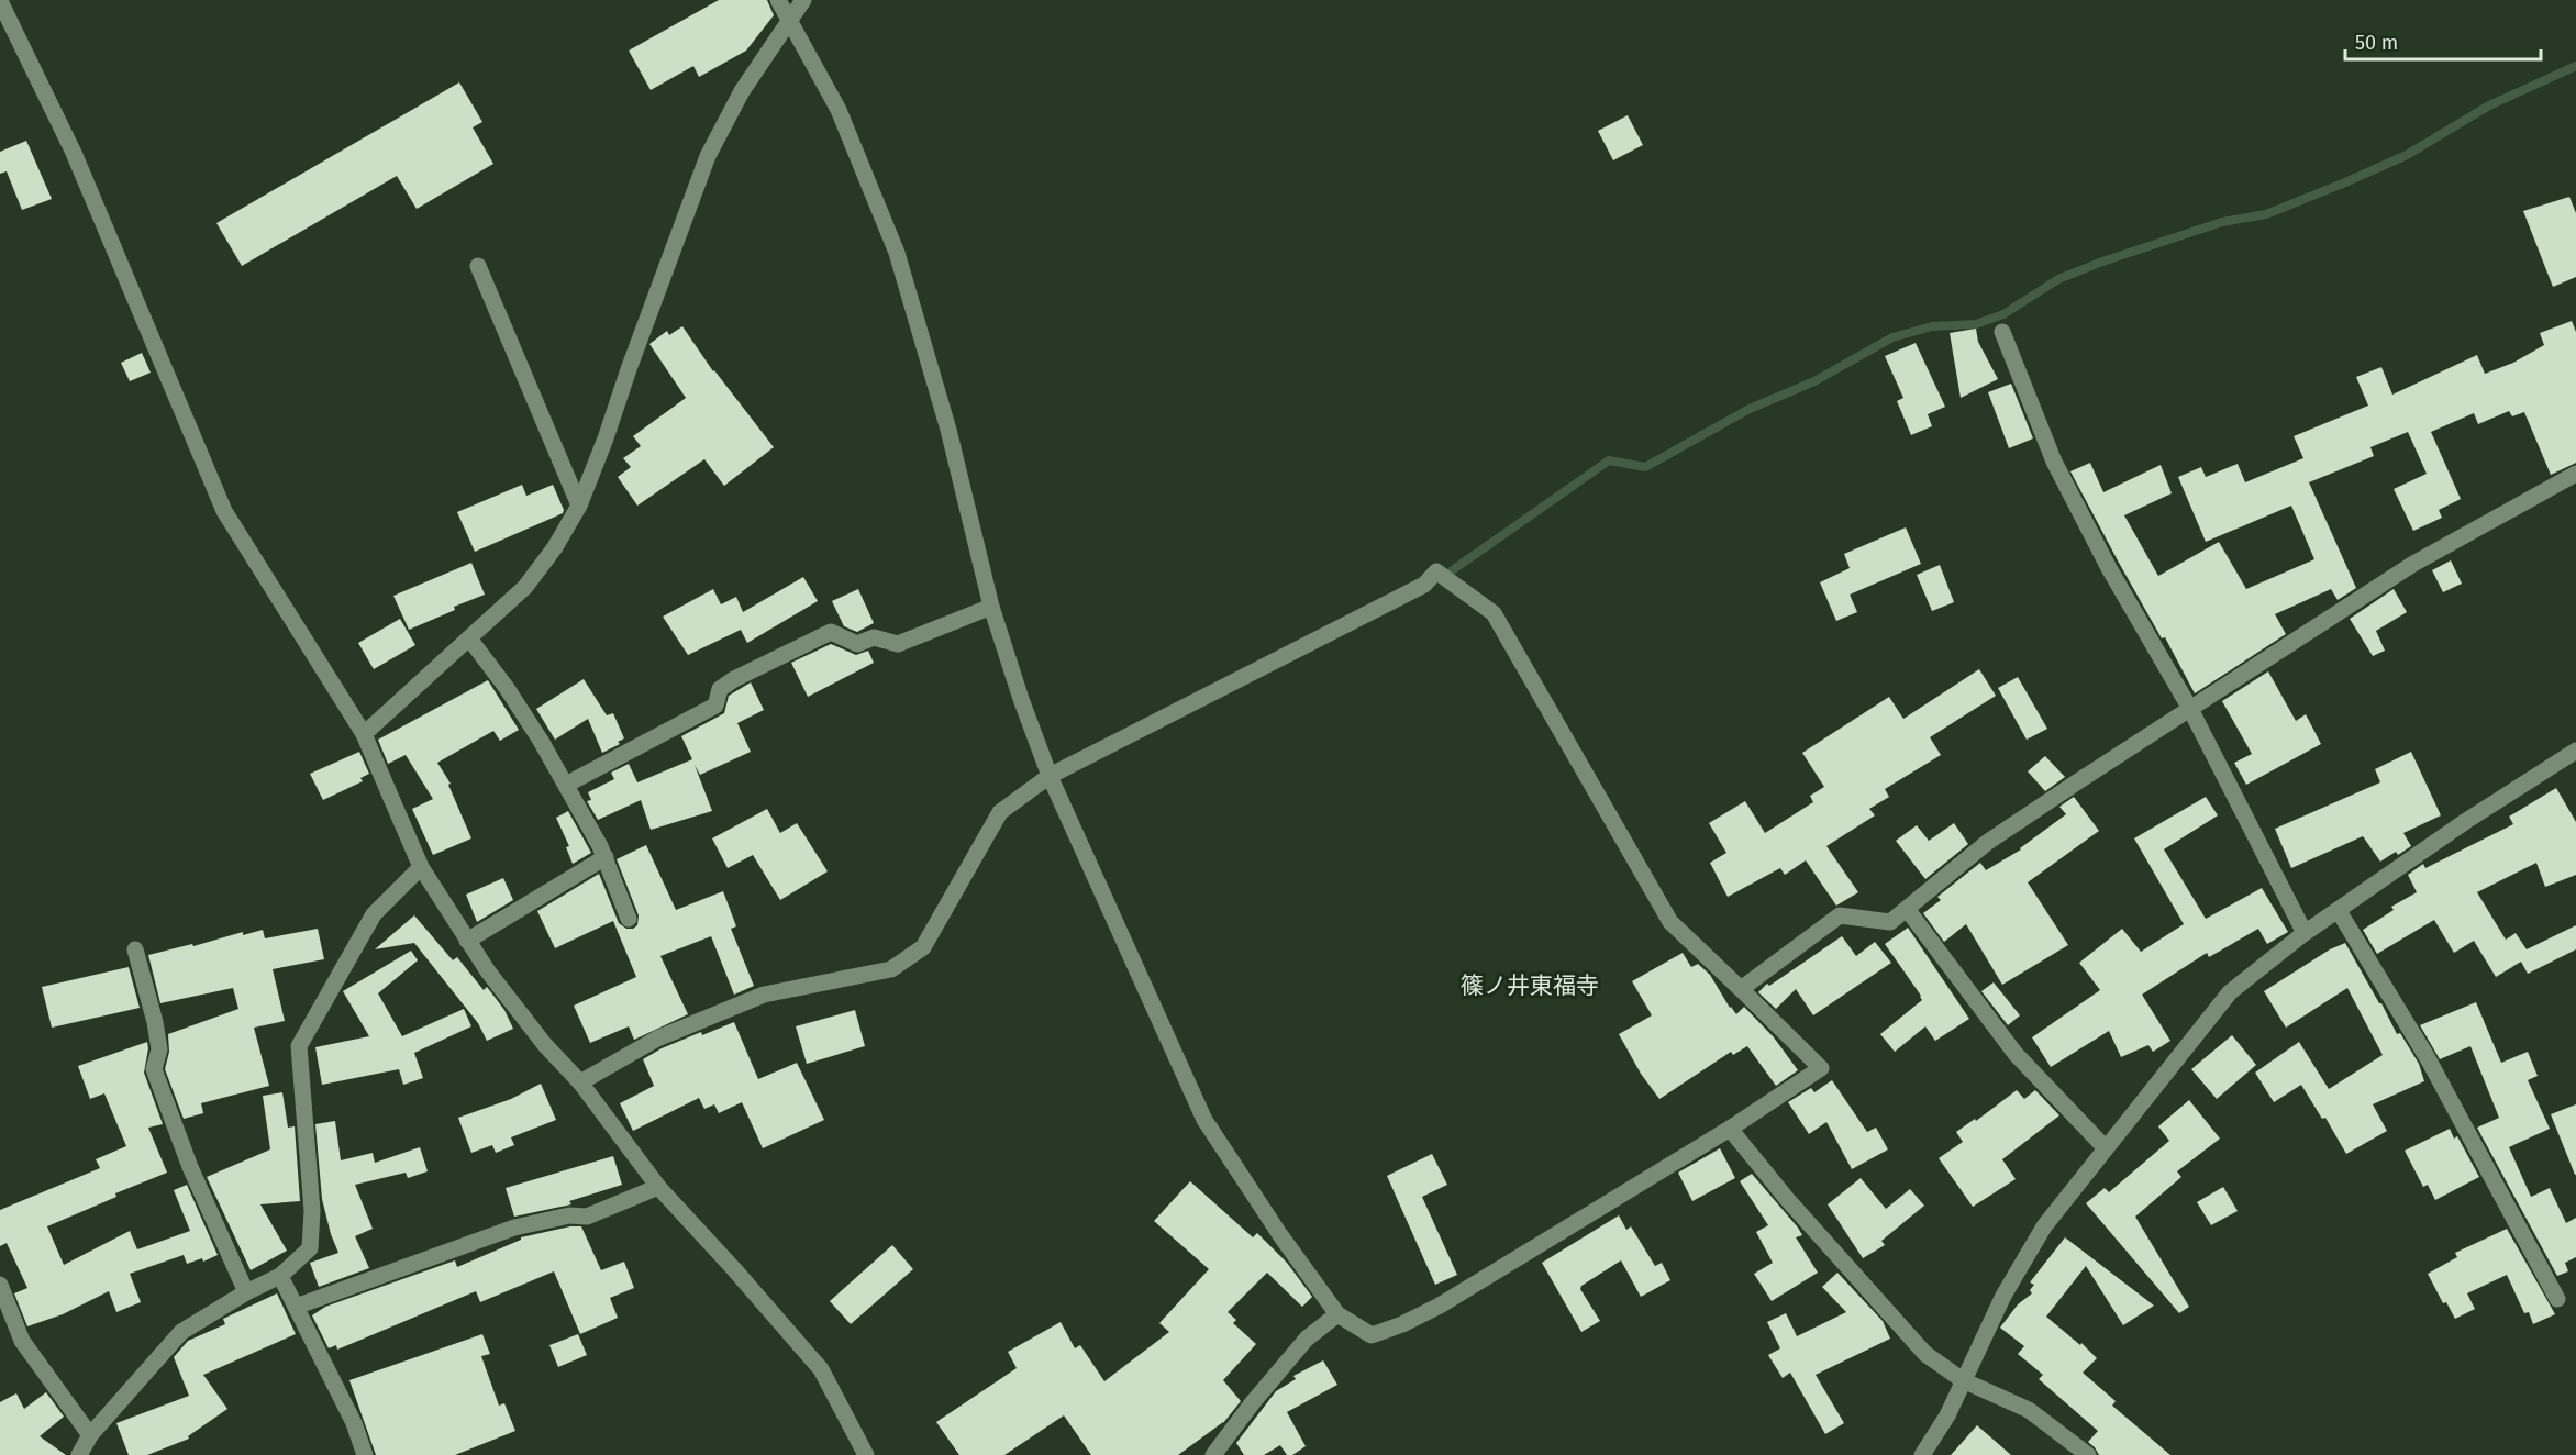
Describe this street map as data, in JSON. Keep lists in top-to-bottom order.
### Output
{
  "districts": ["篠ノ井東福寺"],
  "scale_bar": "50 m"
}
